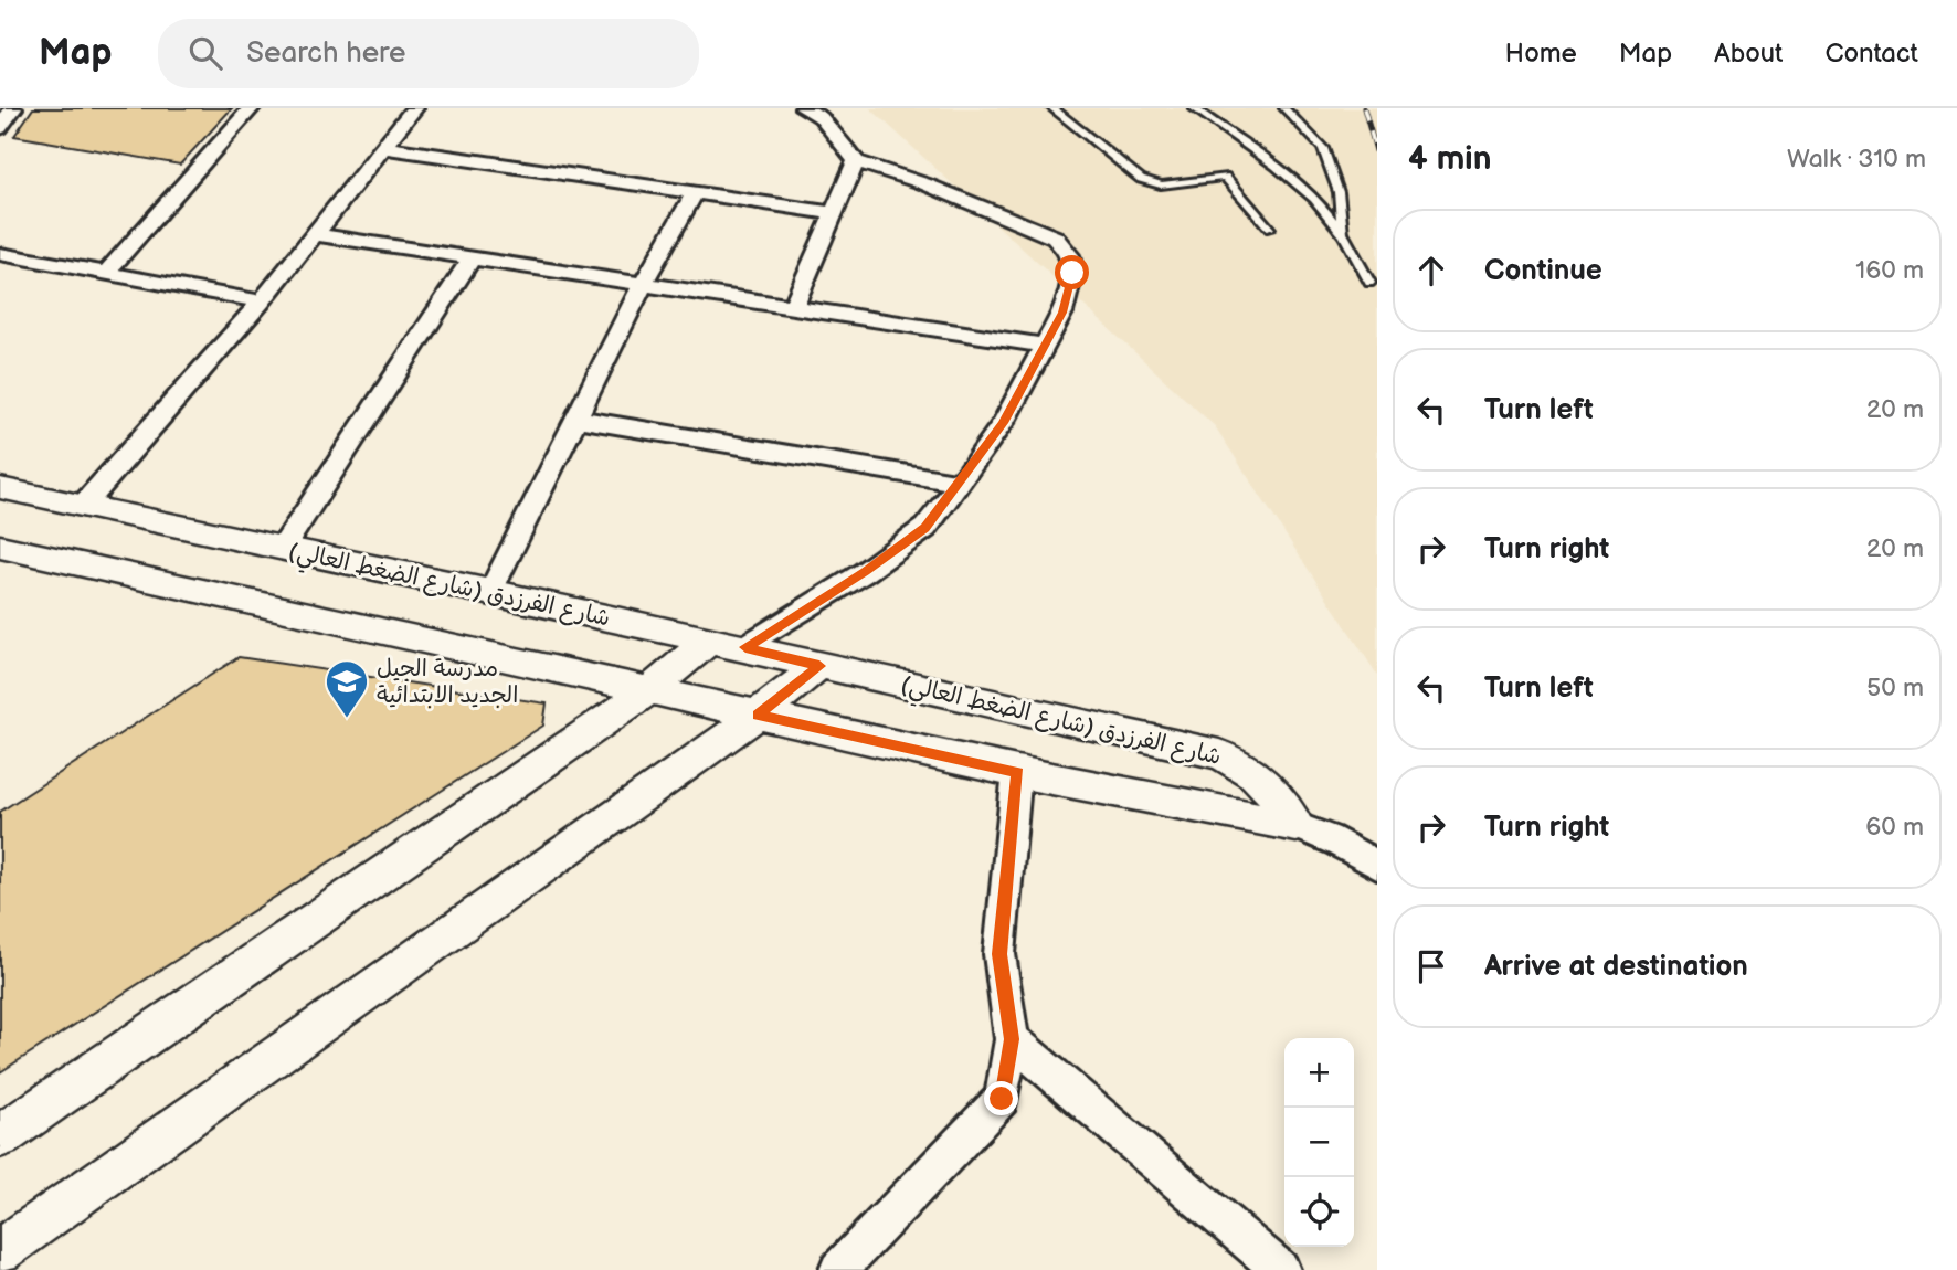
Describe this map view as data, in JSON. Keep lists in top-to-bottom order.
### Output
{
  "streets": {
    "street": ["شارع الفرزدق (شارع الضغط العالي)"]
  },
  "places": {
    "school or university": ["مدرسة الجيل الجديد الابتدائية"]
  },
  "page": {
    "header": "Map",
    "search": "Search here",
    "nav": [
      "Home",
      "Map",
      "About",
      "Contact"
    ],
    "heading": ["4 min", "Walk · 310 m"],
    "list": [
      ["Continue", "160 m"],
      ["Turn left", "20 m"],
      ["Turn right", "20 m"],
      ["Turn left", "50 m"],
      ["Turn right", "60 m"],
      "Arrive at destination"
    ],
    "map_buttons": ["+", "−"]
  }
}
